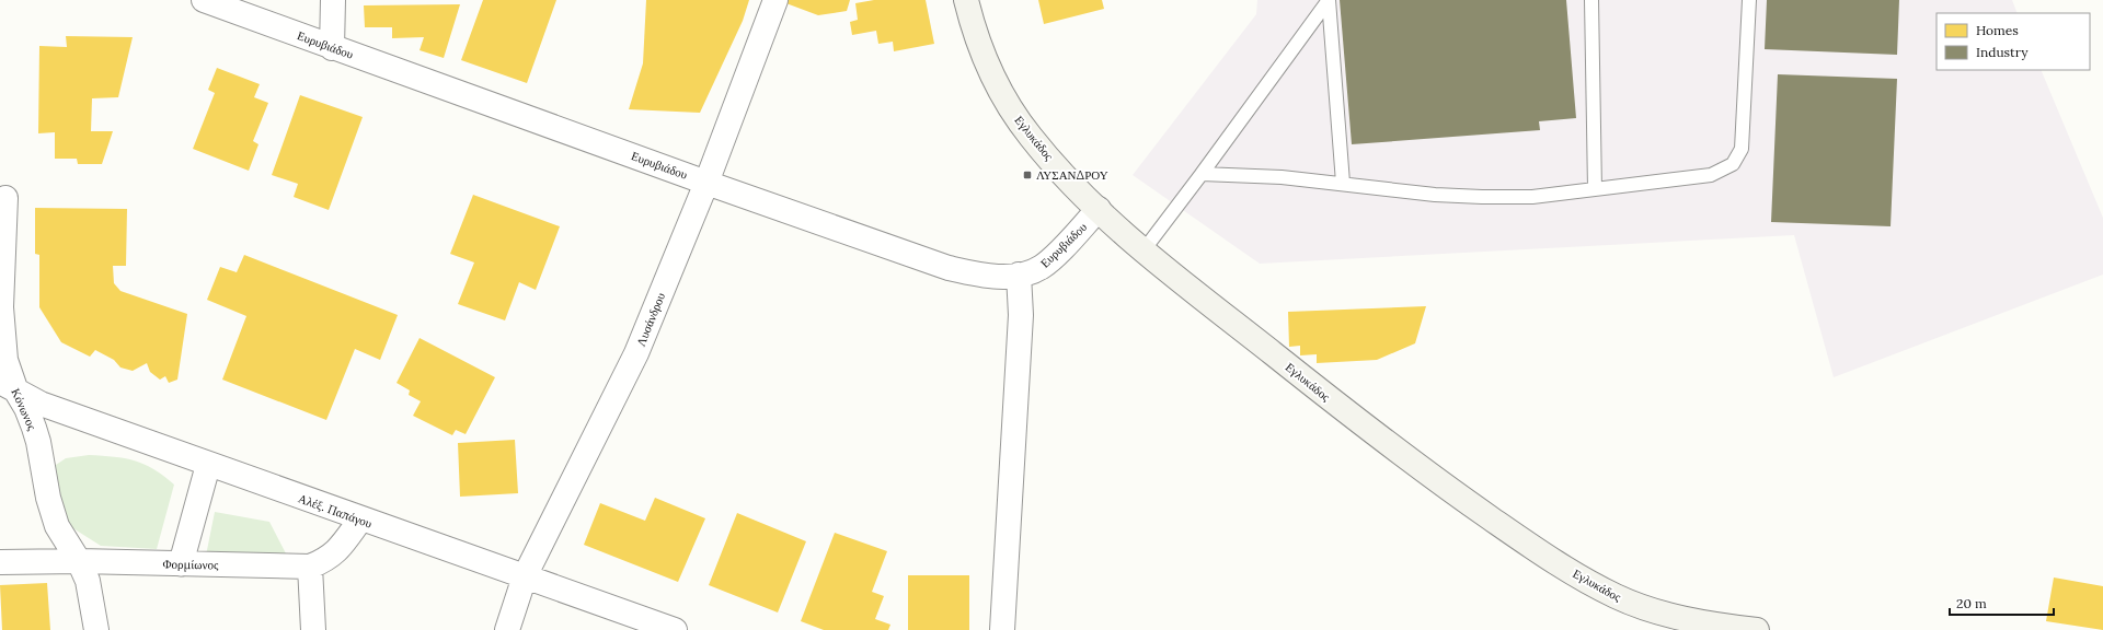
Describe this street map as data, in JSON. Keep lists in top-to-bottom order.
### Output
{
  "streets": {
    "main road": ["Εγλυκάδος"],
    "street": [
      "Ευρυβιάδου",
      "Λυσάνδρου",
      "Κόνωνος",
      "Αλέξ. Παπάγου",
      "Φορμίωνος"
    ]
  },
  "crossings": [
    ["Ευρυβιάδου", "Εγλυκάδος"],
    ["Ευρυβιάδου", "Λυσάνδρου"],
    ["Λυσάνδρου", "Αλέξ. Παπάγου"],
    ["Κόνωνος", "Αλέξ. Παπάγου"],
    ["Κόνωνος", "Φορμίωνος"],
    ["Αλέξ. Παπάγου", "Φορμίωνος"]
  ],
  "places": {
    "transit": ["ΛΥΣΑΝΔΡΟΥ"]
  },
  "legend": ["Homes", "Industry"],
  "scale_bar": "20 m"
}
